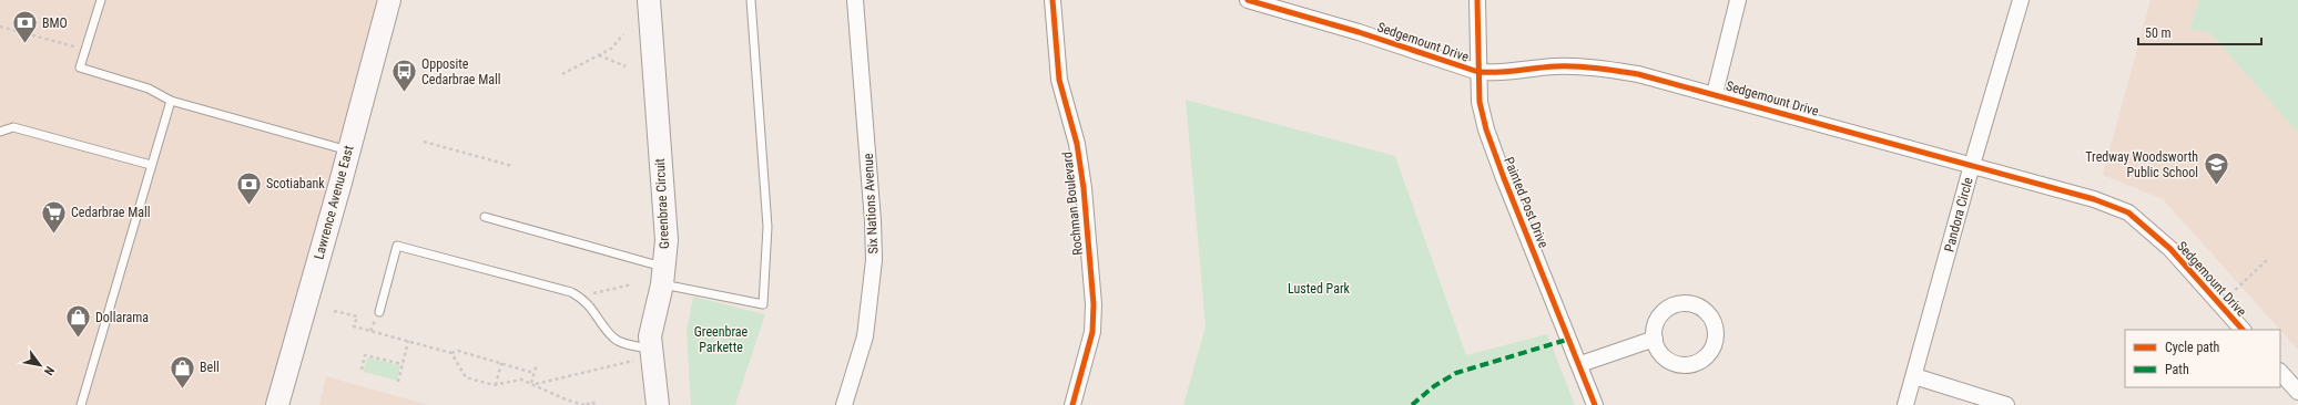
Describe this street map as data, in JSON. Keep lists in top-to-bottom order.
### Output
{
  "streets": {
    "main road": ["Lawrence Avenue East", "Greenbrae Circuit"],
    "street": [
      "Sedgemount Drive",
      "Painted Post Drive",
      "Six Nations Avenue",
      "Rochman Boulevard",
      "Pandora Circle"
    ]
  },
  "crossings": [
    ["Sedgemount Drive", "Painted Post Drive"],
    ["Sedgemount Drive", "Pandora Circle"]
  ],
  "parks": ["Lusted Park", "Greenbrae Parkette"],
  "places": {
    "bank": ["BMO", "Scotiabank"],
    "bus stop": ["Opposite Cedarbrae Mall"],
    "school or university": ["Tredway Woodsworth Public School"],
    "supermarket": ["Cedarbrae Mall"],
    "shop": ["Dollarama", "Bell"]
  },
  "legend": ["Cycle path", "Path"],
  "scale_bar": "50 m",
  "north": "bottom right"
}
